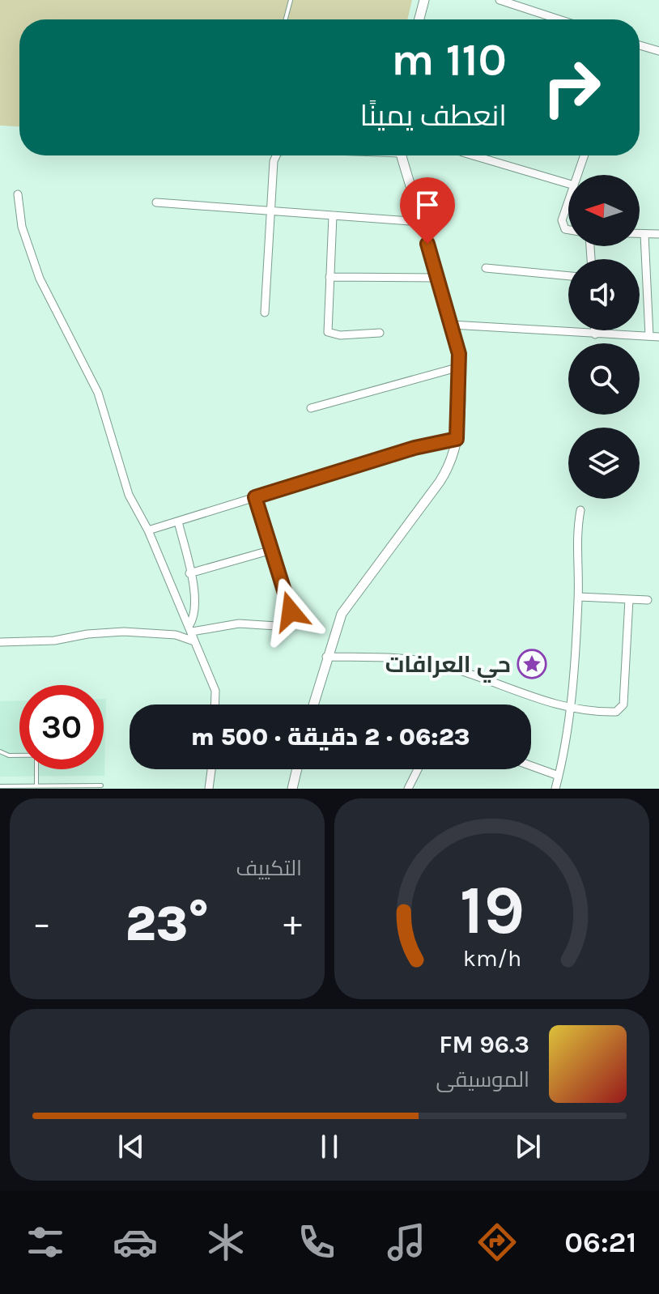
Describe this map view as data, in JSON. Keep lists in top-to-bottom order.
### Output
{
  "places": {
    "place": ["حي العرافات"]
  },
  "north": "left",
  "page": {
    "turn": ["110 m", "انعطف يمينًا"],
    "limit": "30",
    "trip": "06:23 · 2 دقيقة · 500 m",
    "tile": "التكييف",
    "heat": ["−", "23°", "+"],
    "song": ["96.3 FM", "الموسيقى"],
    "tabs": "06:21",
    "gauge": ["19", "km/h"]
  }
}
